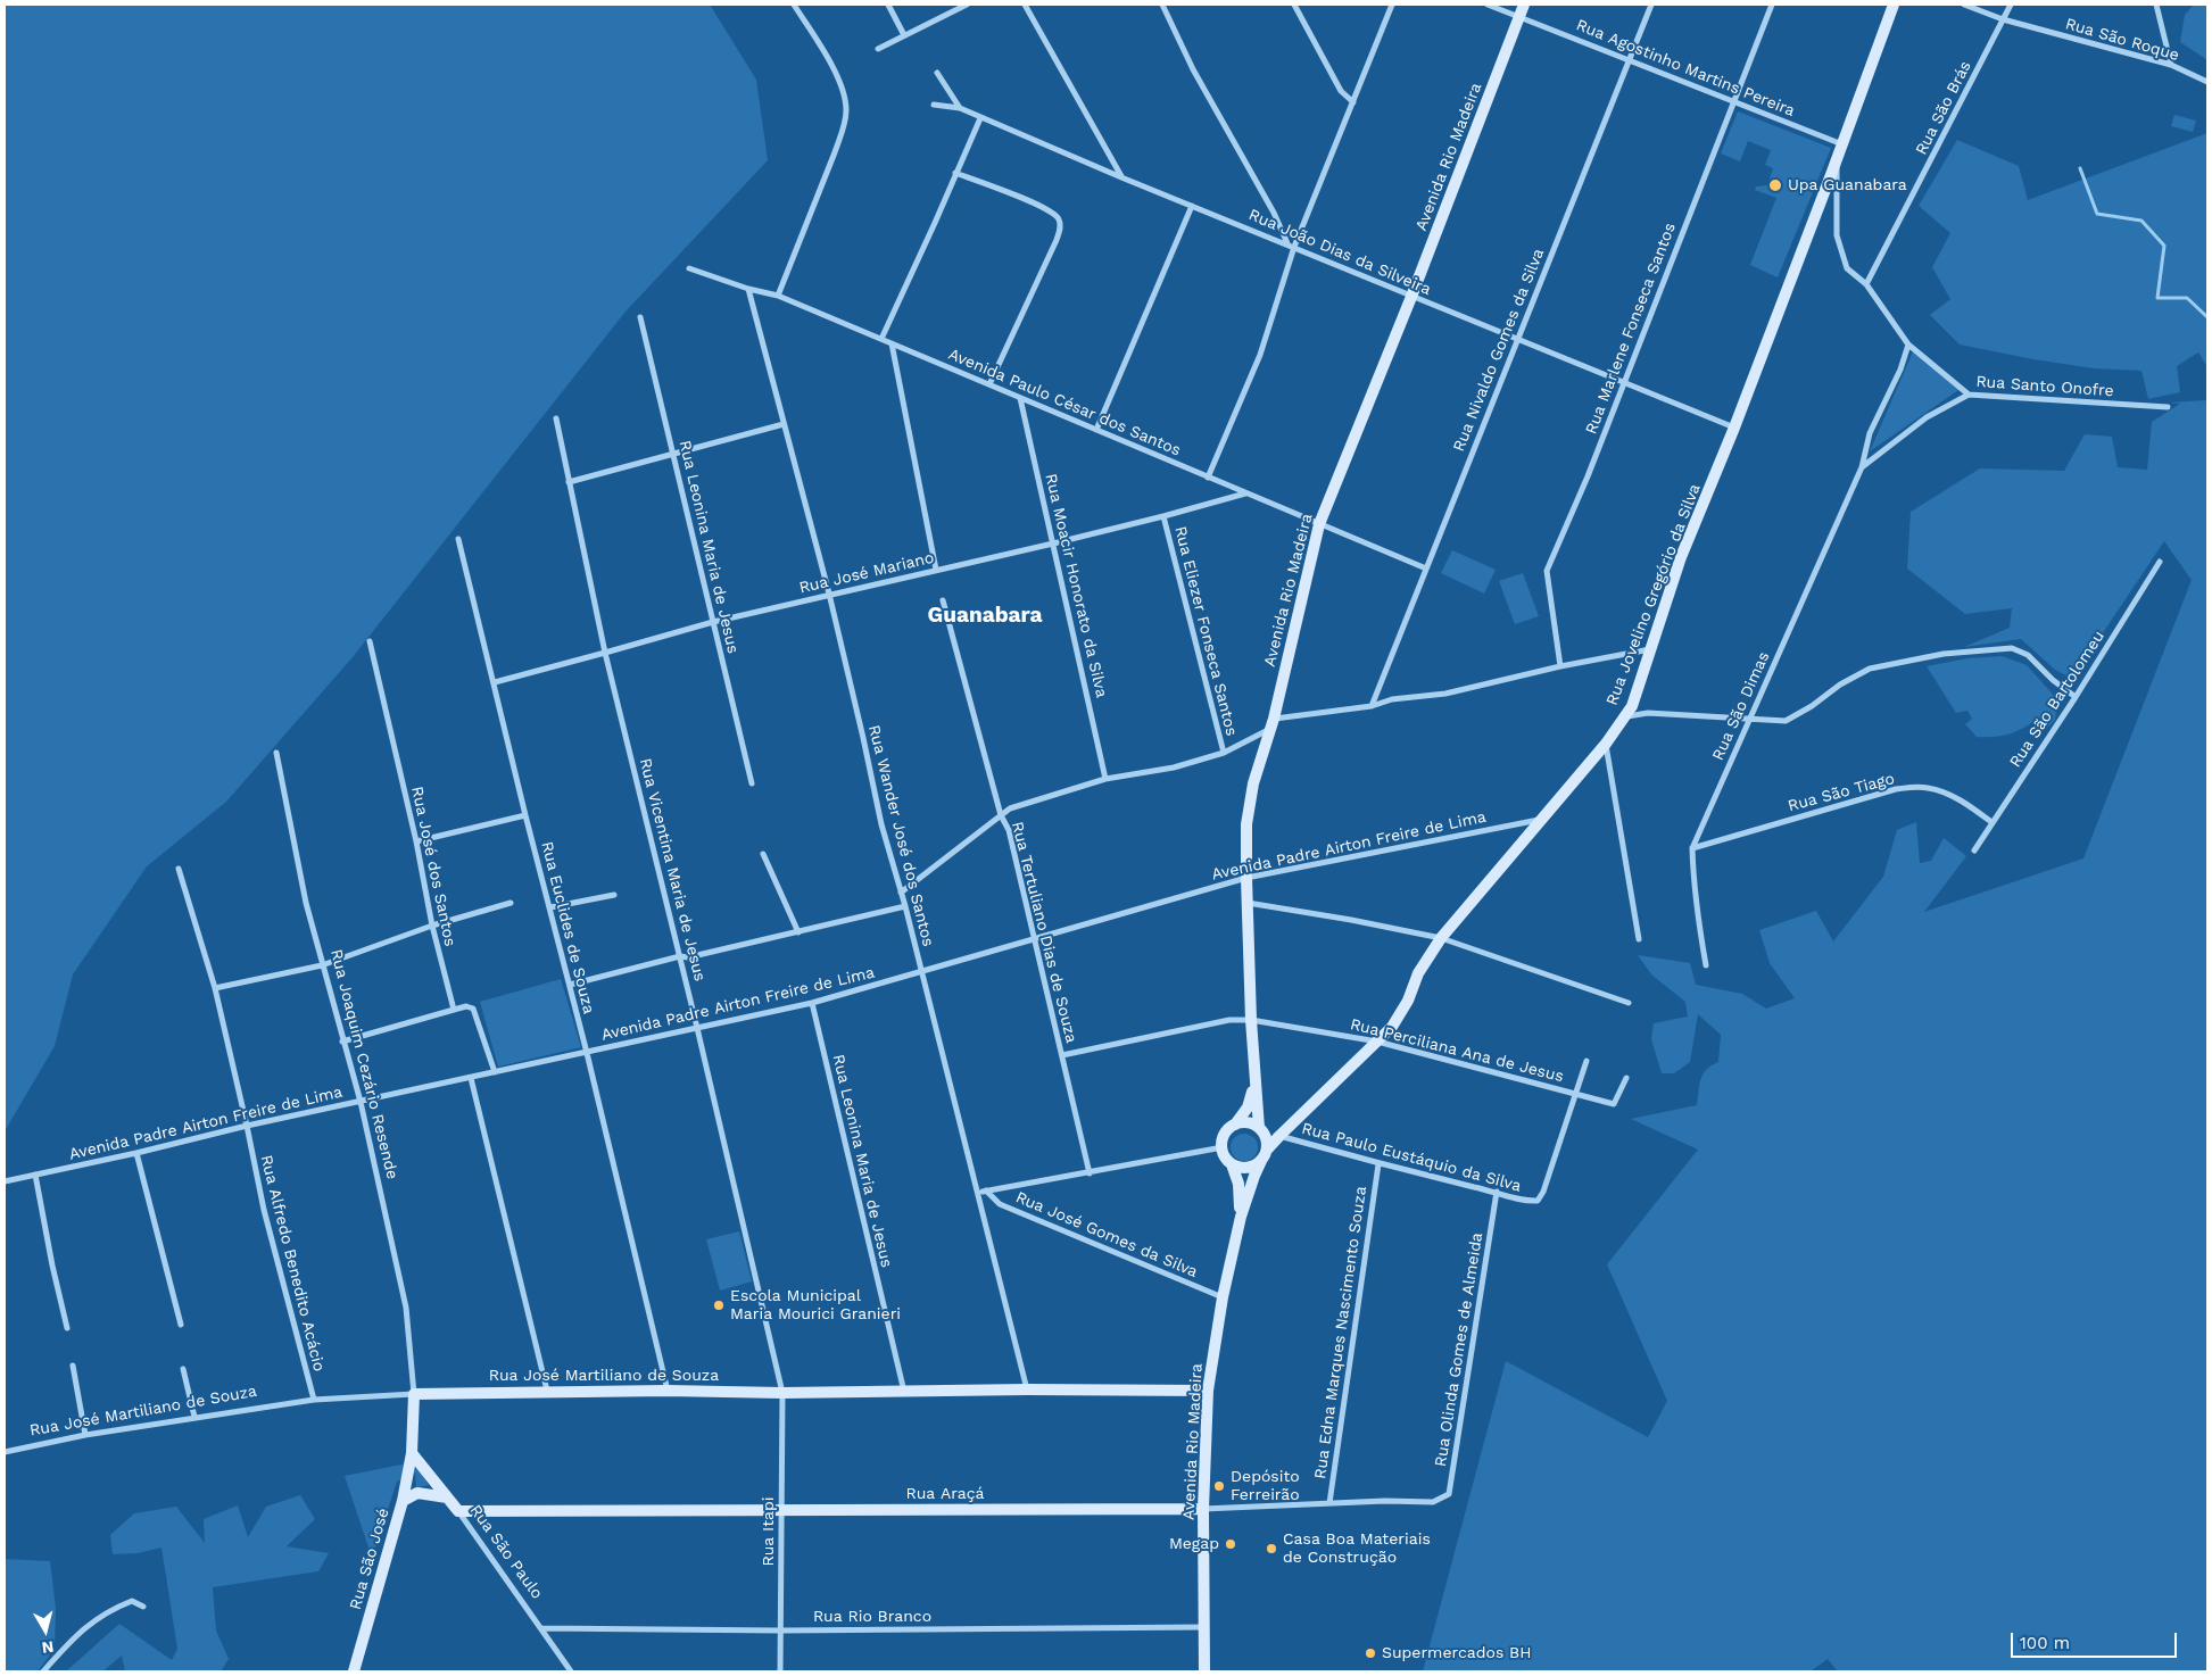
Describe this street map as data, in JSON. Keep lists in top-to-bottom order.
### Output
{
  "streets": {
    "street": [
      "Rua São Roque",
      "Rua Agostinho Martins Pereira",
      "Rua São Brás",
      "Avenida Rio Madeira",
      "Rua João Dias da Silveira",
      "Rua Marlene Fonseca Santos",
      "Rua Nivaldo Gomes da Silva",
      "Rua Santo Onofre",
      "Avenida Paulo César dos Santos",
      "Rua Leonina Maria de Jesus",
      "Rua José Mariano",
      "Rua Moacir Honorato da Silva",
      "Rua Jovelino Gregório da Silva",
      "Rua Eliezer Fonseca Santos",
      "Rua São Bartolomeu",
      "Rua São Dimas",
      "Rua São Tiago",
      "Rua Wander José dos Santos",
      "Avenida Padre Airton Freire de Lima",
      "Rua José dos Santos",
      "Rua Vicentina Maria de Jesus",
      "Rua Euclides de Souza",
      "Rua Tertuliano Dias de Souza",
      "Rua Perciliana Ana de Jesus",
      "Rua Joaquim Cezário Resende",
      "Rua Paulo Eustáquio da Silva",
      "Rua José Gomes da Silva",
      "Rua Alfredo Benedito Acácio",
      "Rua Edna Marques Nascimento Souza",
      "Rua Olinda Gomes de Almeida",
      "Rua José Martiliano de Souza",
      "Rua Araçá",
      "Rua Itapi",
      "Rua São Paulo",
      "Rua São José",
      "Rua Rio Branco"
    ]
  },
  "crossings": [
    ["Rua São Roque", "Rua São Brás"],
    ["Rua Agostinho Martins Pereira", "Avenida Rio Madeira"],
    ["Rua Agostinho Martins Pereira", "Rua Marlene Fonseca Santos"],
    ["Rua Agostinho Martins Pereira", "Rua Nivaldo Gomes da Silva"],
    ["Rua Agostinho Martins Pereira", "Rua Jovelino Gregório da Silva"],
    ["Rua São Brás", "Rua Santo Onofre"],
    ["Avenida Rio Madeira", "Rua João Dias da Silveira"],
    ["Avenida Rio Madeira", "Avenida Paulo César dos Santos"],
    ["Avenida Rio Madeira", "Rua Jovelino Gregório da Silva"],
    ["Avenida Rio Madeira", "Avenida Padre Airton Freire de Lima"],
    ["Avenida Rio Madeira", "Rua Perciliana Ana de Jesus"],
    ["Avenida Rio Madeira", "Rua José Gomes da Silva"],
    ["Avenida Rio Madeira", "Rua José Martiliano de Souza"],
    ["Avenida Rio Madeira", "Rua Araçá"],
    ["Avenida Rio Madeira", "Rua Rio Branco"],
    ["Rua João Dias da Silveira", "Rua Marlene Fonseca Santos"],
    ["Rua João Dias da Silveira", "Rua Nivaldo Gomes da Silva"],
    ["Rua João Dias da Silveira", "Rua Jovelino Gregório da Silva"],
    ["Rua Nivaldo Gomes da Silva", "Avenida Paulo César dos Santos"],
    ["Rua Santo Onofre", "Rua Jovelino Gregório da Silva"],
    ["Rua Santo Onofre", "Rua São Dimas"],
    ["Avenida Paulo César dos Santos", "Rua José Mariano"],
    ["Avenida Paulo César dos Santos", "Rua Moacir Honorato da Silva"],
    ["Avenida Paulo César dos Santos", "Rua Wander José dos Santos"],
    ["Rua Leonina Maria de Jesus", "Rua José Mariano"],
    ["Rua Leonina Maria de Jesus", "Avenida Padre Airton Freire de Lima"],
    ["Rua Leonina Maria de Jesus", "Rua José Martiliano de Souza"],
    ["Rua José Mariano", "Rua Moacir Honorato da Silva"],
    ["Rua José Mariano", "Rua Eliezer Fonseca Santos"],
    ["Rua José Mariano", "Rua Wander José dos Santos"],
    ["Rua José Mariano", "Rua Vicentina Maria de Jesus"],
    ["Rua José Mariano", "Rua Euclides de Souza"],
    ["Rua Jovelino Gregório da Silva", "Avenida Padre Airton Freire de Lima"],
    ["Rua Jovelino Gregório da Silva", "Rua Perciliana Ana de Jesus"],
    ["Rua Jovelino Gregório da Silva", "Rua Paulo Eustáquio da Silva"],
    ["Rua São Bartolomeu", "Rua São Tiago"],
    ["Rua São Dimas", "Rua São Tiago"],
    ["Rua Wander José dos Santos", "Avenida Padre Airton Freire de Lima"],
    ["Rua Wander José dos Santos", "Rua José Martiliano de Souza"],
    ["Avenida Padre Airton Freire de Lima", "Rua Vicentina Maria de Jesus"],
    ["Avenida Padre Airton Freire de Lima", "Rua Euclides de Souza"],
    ["Avenida Padre Airton Freire de Lima", "Rua Tertuliano Dias de Souza"],
    ["Avenida Padre Airton Freire de Lima", "Rua Joaquim Cezário Resende"],
    ["Avenida Padre Airton Freire de Lima", "Rua Alfredo Benedito Acácio"],
    ["Rua Vicentina Maria de Jesus", "Rua José Martiliano de Souza"],
    ["Rua Vicentina Maria de Jesus", "Rua Itapi"],
    ["Rua Euclides de Souza", "Rua José Martiliano de Souza"],
    ["Rua Tertuliano Dias de Souza", "Rua Perciliana Ana de Jesus"],
    ["Rua Perciliana Ana de Jesus", "Rua Paulo Eustáquio da Silva"],
    ["Rua Joaquim Cezário Resende", "Rua José Martiliano de Souza"],
    ["Rua Joaquim Cezário Resende", "Rua São Paulo"],
    ["Rua Joaquim Cezário Resende", "Rua São José"],
    ["Rua Paulo Eustáquio da Silva", "Rua Edna Marques Nascimento Souza"],
    ["Rua Paulo Eustáquio da Silva", "Rua Olinda Gomes de Almeida"],
    ["Rua Alfredo Benedito Acácio", "Rua José Martiliano de Souza"],
    ["Rua Edna Marques Nascimento Souza", "Rua Araçá"],
    ["Rua Olinda Gomes de Almeida", "Rua Araçá"],
    ["Rua José Martiliano de Souza", "Rua Itapi"],
    ["Rua Araçá", "Rua Itapi"],
    ["Rua Araçá", "Rua São Paulo"],
    ["Rua Itapi", "Rua Rio Branco"],
    ["Rua São Paulo", "Rua São José"],
    ["Rua São Paulo", "Rua Rio Branco"]
  ],
  "districts": ["Guanabara"],
  "places": [
    "Upa Guanabara",
    "Escola Municipal Maria Mourici Granieri",
    "Depósito Ferreirão",
    "Megap",
    "Casa Boa Materiais de Construção",
    "Supermercados BH"
  ],
  "scale_bar": "100 m",
  "north": "bottom"
}
